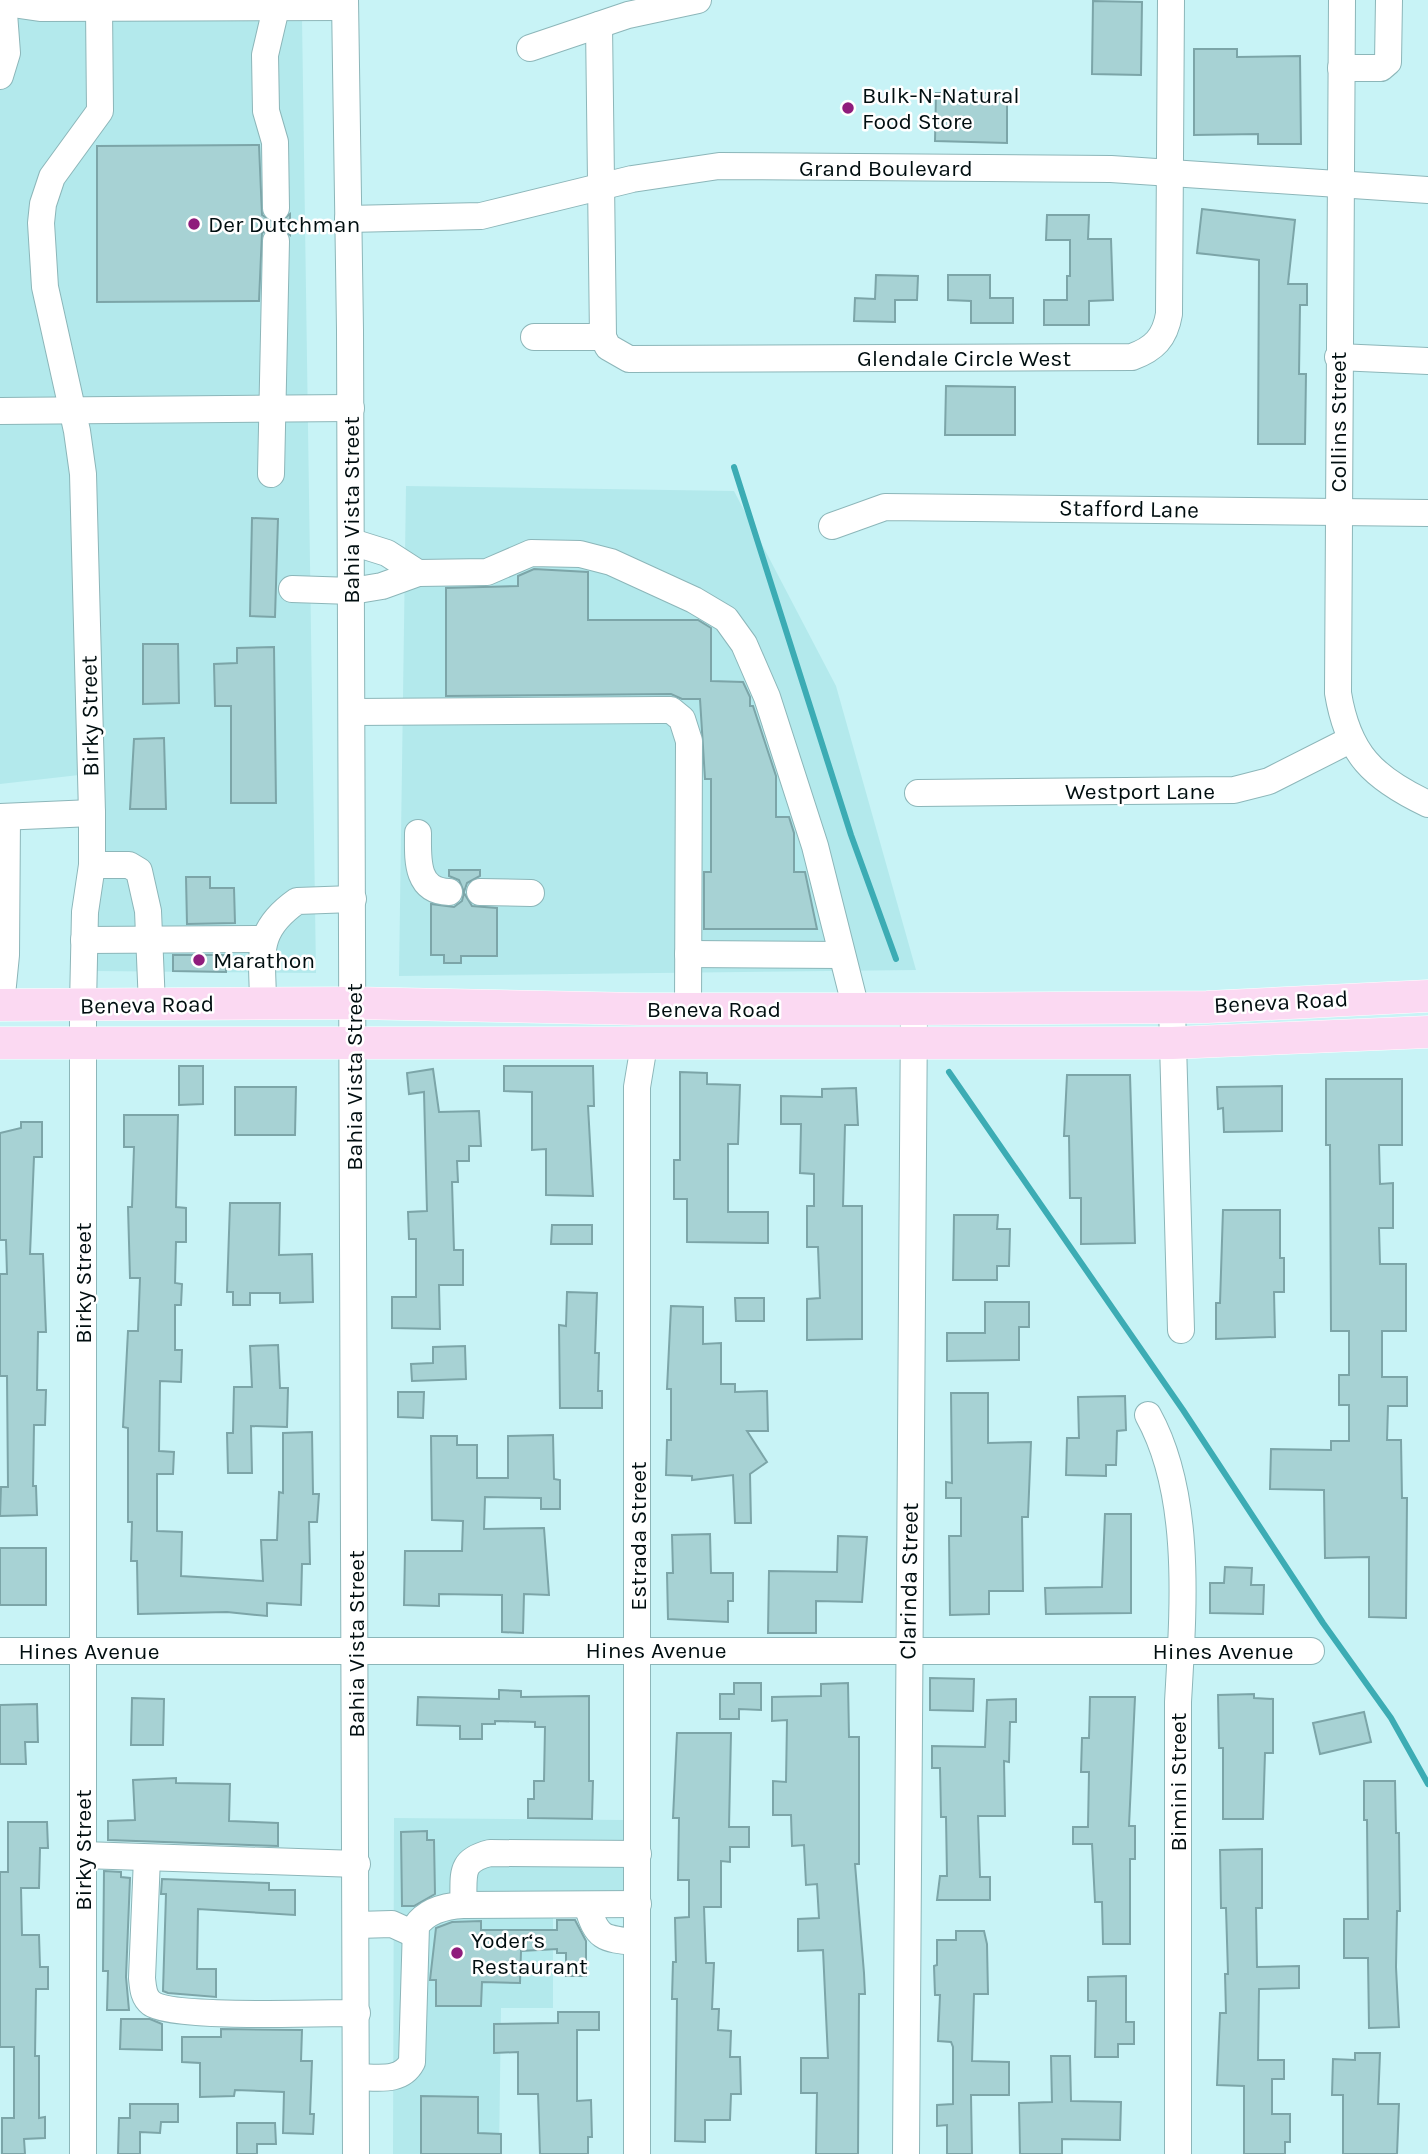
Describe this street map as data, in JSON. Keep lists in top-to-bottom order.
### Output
{
  "streets": {
    "main road": ["Beneva Road"],
    "street": [
      "Grand Boulevard",
      "Glendale Circle West",
      "Collins Street",
      "Stafford Lane",
      "Bahia Vista Street",
      "Birky Street",
      "Westport Lane",
      "Estrada Street",
      "Clarinda Street",
      "Hines Avenue",
      "Bimini Street"
    ]
  },
  "crossings": [
    ["Grand Boulevard", "Glendale Circle West"],
    ["Grand Boulevard", "Collins Street"],
    ["Grand Boulevard", "Bahia Vista Street"],
    ["Collins Street", "Stafford Lane"],
    ["Collins Street", "Westport Lane"],
    ["Bahia Vista Street", "Beneva Road"],
    ["Bahia Vista Street", "Hines Avenue"],
    ["Birky Street", "Beneva Road"],
    ["Birky Street", "Hines Avenue"],
    ["Beneva Road", "Estrada Street"],
    ["Beneva Road", "Clarinda Street"],
    ["Estrada Street", "Hines Avenue"],
    ["Clarinda Street", "Hines Avenue"],
    ["Hines Avenue", "Bimini Street"]
  ],
  "places": [
    "Bulk-N-Natural Food Store",
    "Der Dutchman",
    "Marathon",
    "Yoder‘s Restaurant"
  ]
}
